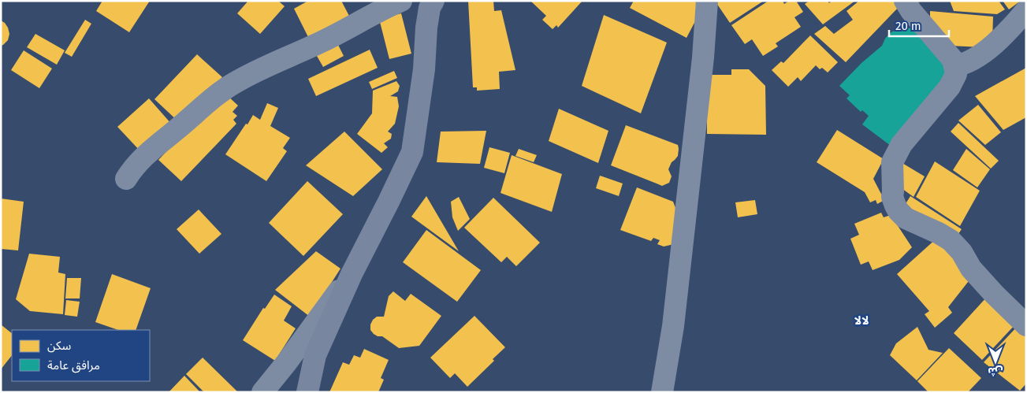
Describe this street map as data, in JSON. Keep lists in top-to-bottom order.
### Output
{
  "districts": ["لالا"],
  "legend": ["سكن", "مرافق عامة"],
  "scale_bar": "20 m",
  "north": "bottom"
}
